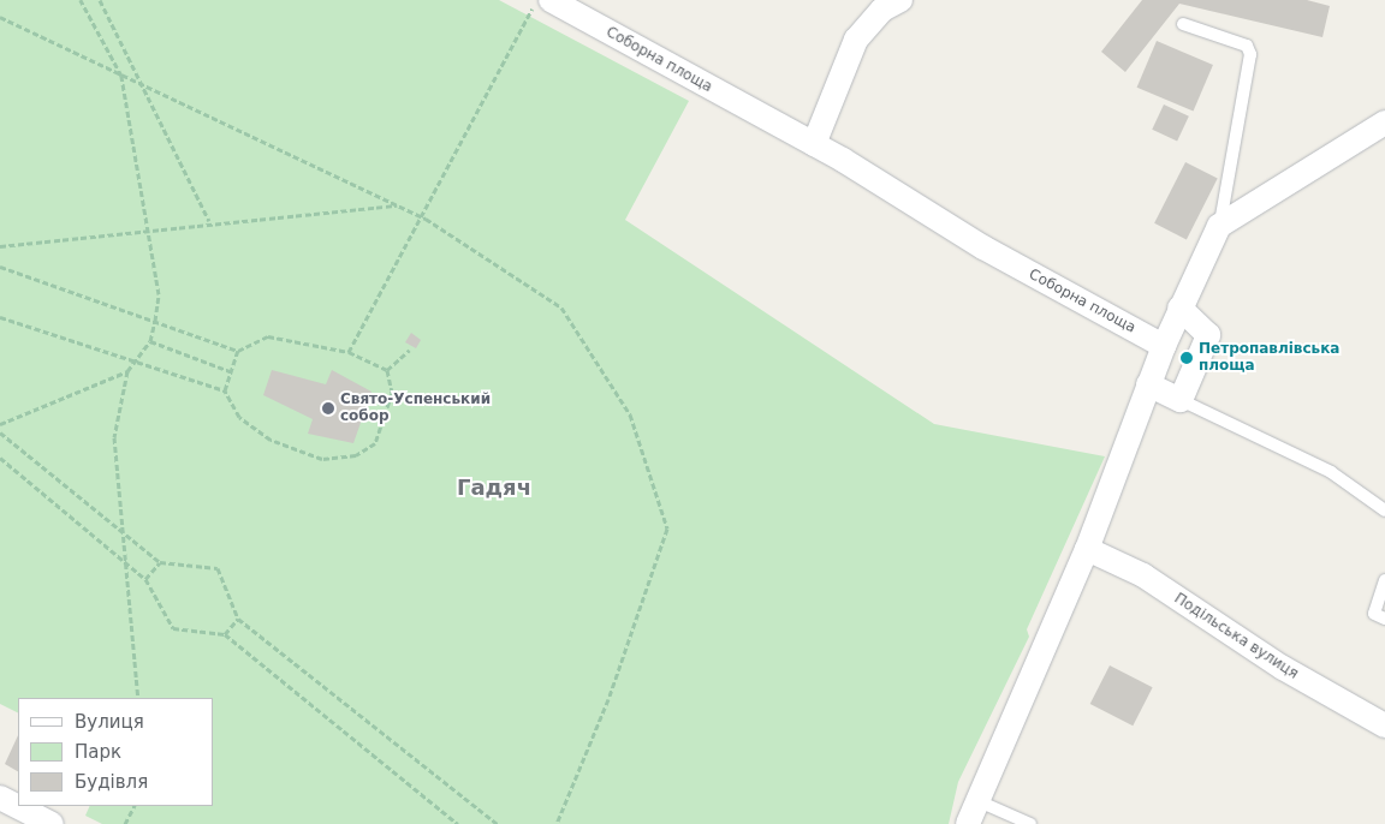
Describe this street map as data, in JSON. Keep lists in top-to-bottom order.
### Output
{
  "streets": {
    "street": ["Соборна площа", "Подільська вулиця"]
  },
  "districts": ["Гадяч"],
  "places": ["Петропавлівська площа", "Свято-Успенський собор"],
  "legend": ["Вулиця", "Парк", "Будівля"]
}
